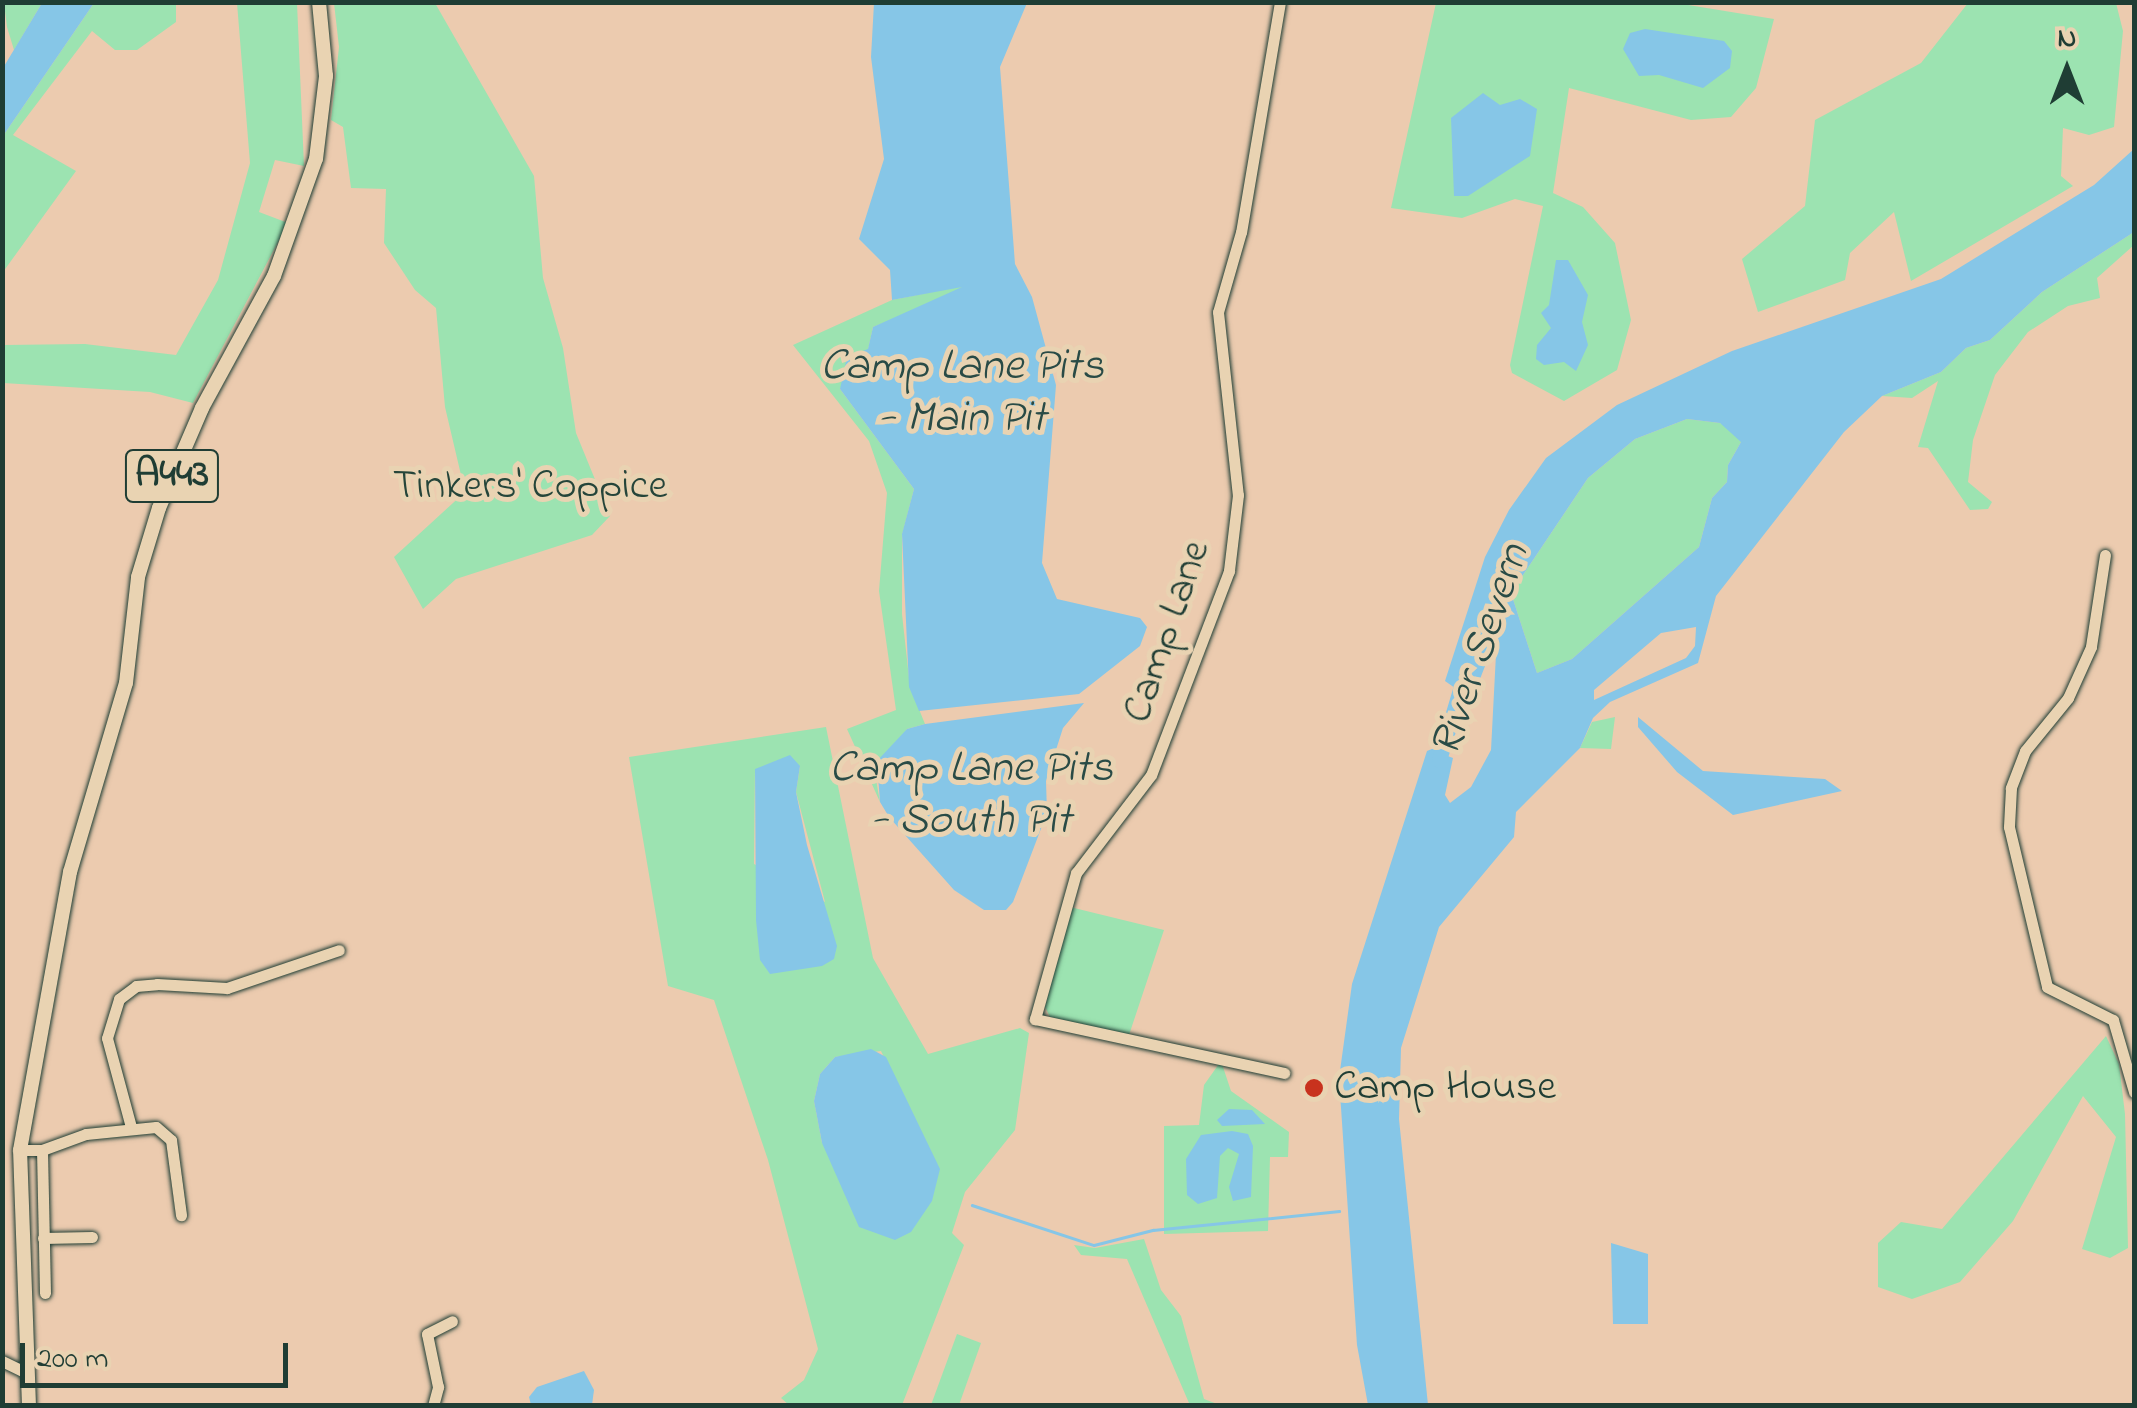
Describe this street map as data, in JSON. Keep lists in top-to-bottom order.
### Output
{
  "streets": {
    "main road": ["A443"],
    "street": ["Camp Lane"]
  },
  "water": ["Camp Lane Pits - Main Pit", "River Severn", "Camp Lane Pits - South Pit"],
  "parks": ["Tinkers' Coppice"],
  "places": ["Camp House"],
  "scale_bar": "200 m",
  "north": "top"
}
